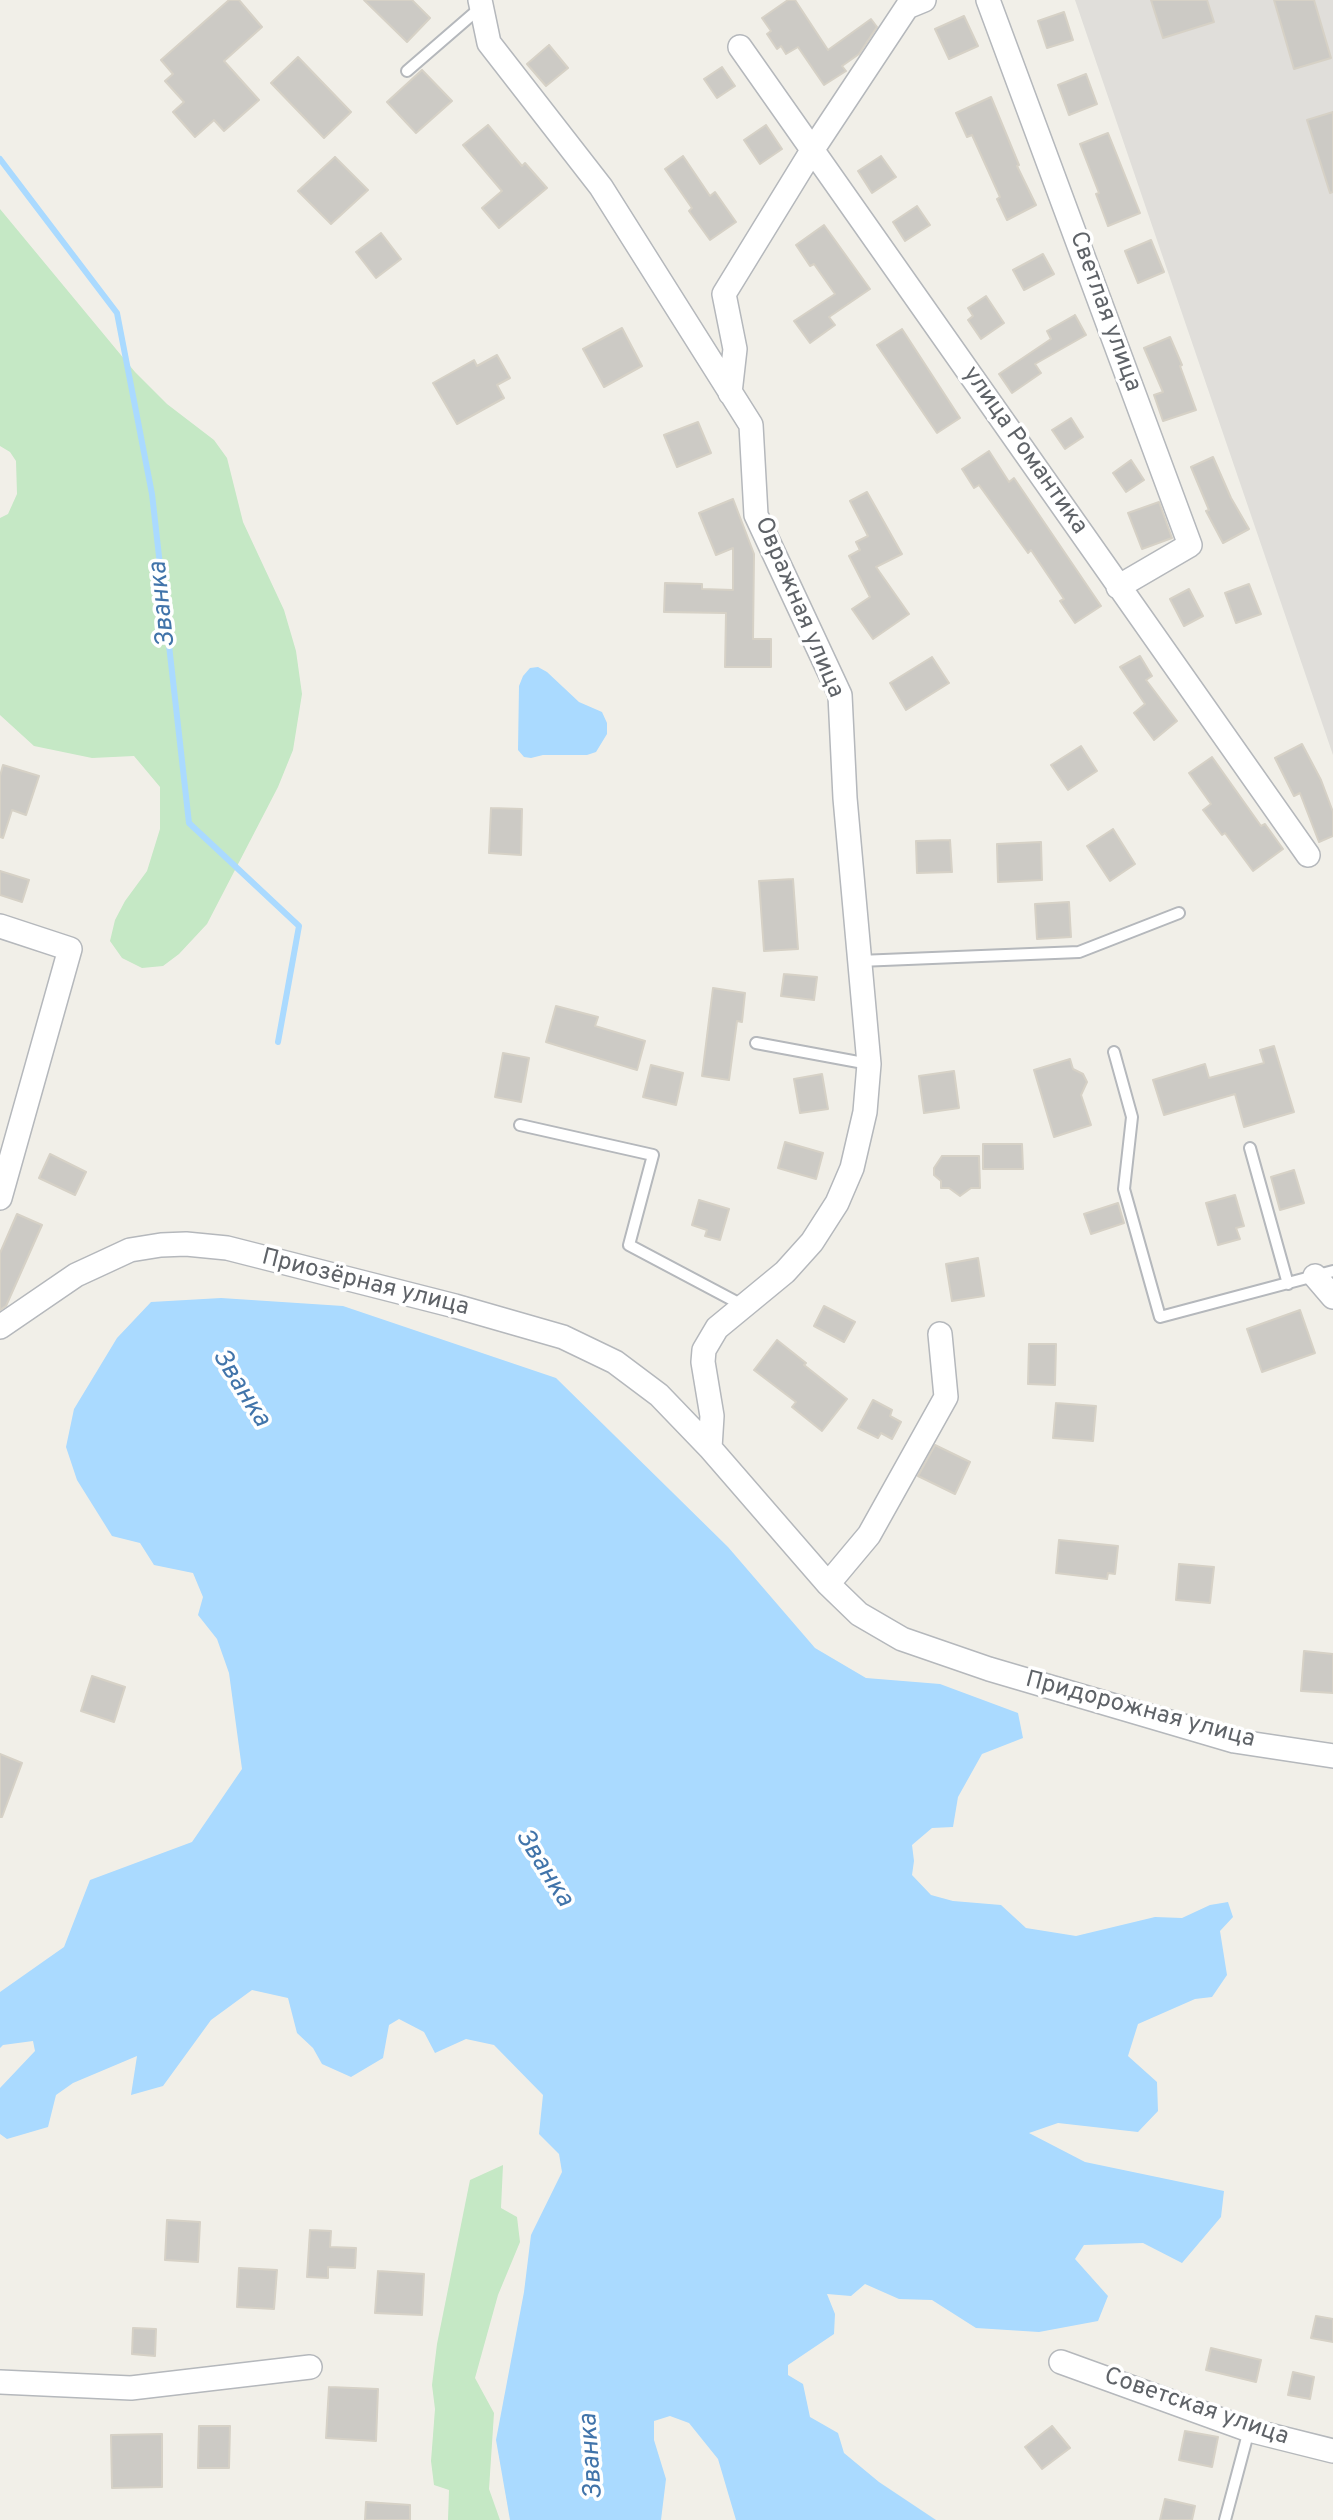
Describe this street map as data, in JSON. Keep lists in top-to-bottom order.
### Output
{
  "streets": {
    "street": [
      "Светлая улица",
      "улица Романтика",
      "Овражная улица",
      "Приозёрная улица",
      "Придорожная улица",
      "Советская улица"
    ]
  },
  "crossings": [
    ["Светлая улица", "улица Романтика"],
    ["Овражная улица", "Приозёрная улица"],
    ["Приозёрная улица", "Придорожная улица"]
  ],
  "water": ["Званка"]
}
